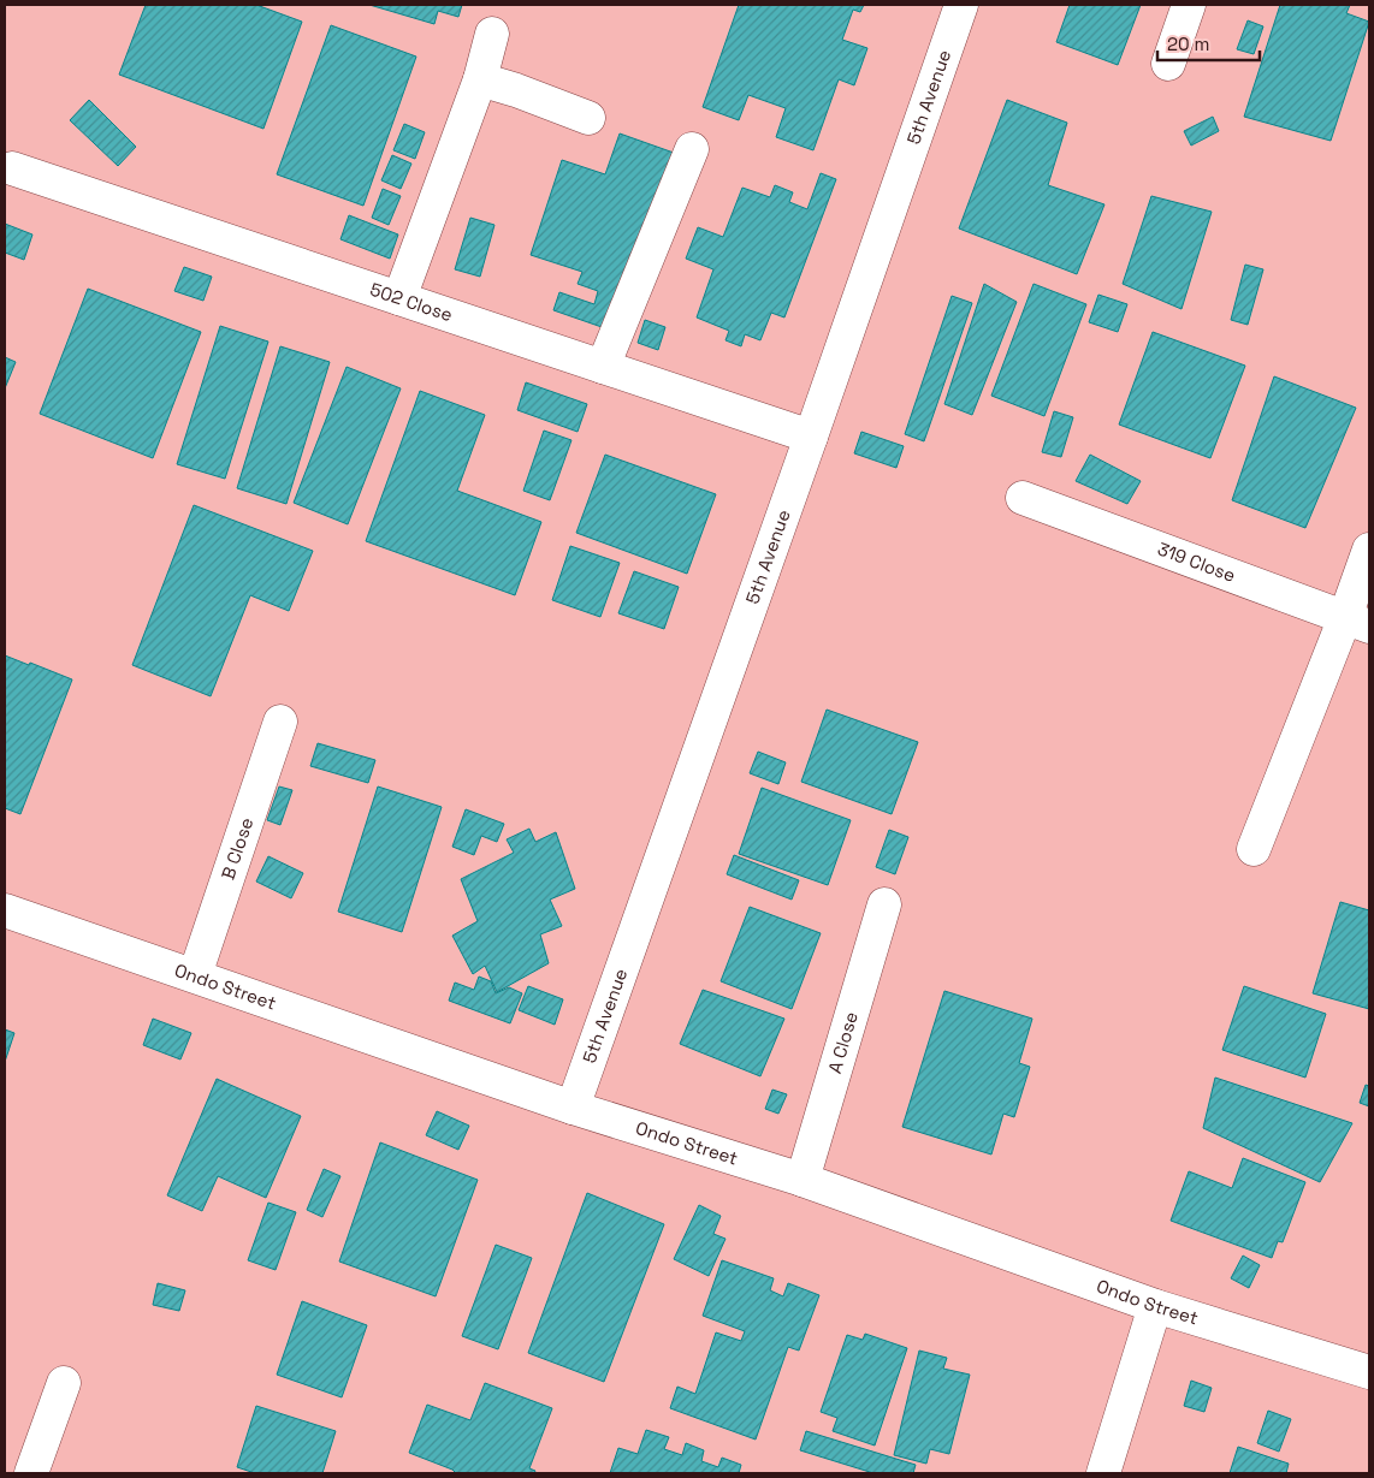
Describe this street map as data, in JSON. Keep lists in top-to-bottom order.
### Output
{
  "streets": {
    "street": [
      "5th Avenue",
      "502 Close",
      "319 Close",
      "B Close",
      "Ondo Street",
      "A Close"
    ]
  },
  "crossings": [
    ["5th Avenue", "502 Close"],
    ["5th Avenue", "Ondo Street"],
    ["B Close", "Ondo Street"],
    ["Ondo Street", "A Close"]
  ],
  "scale_bar": "20 m"
}
